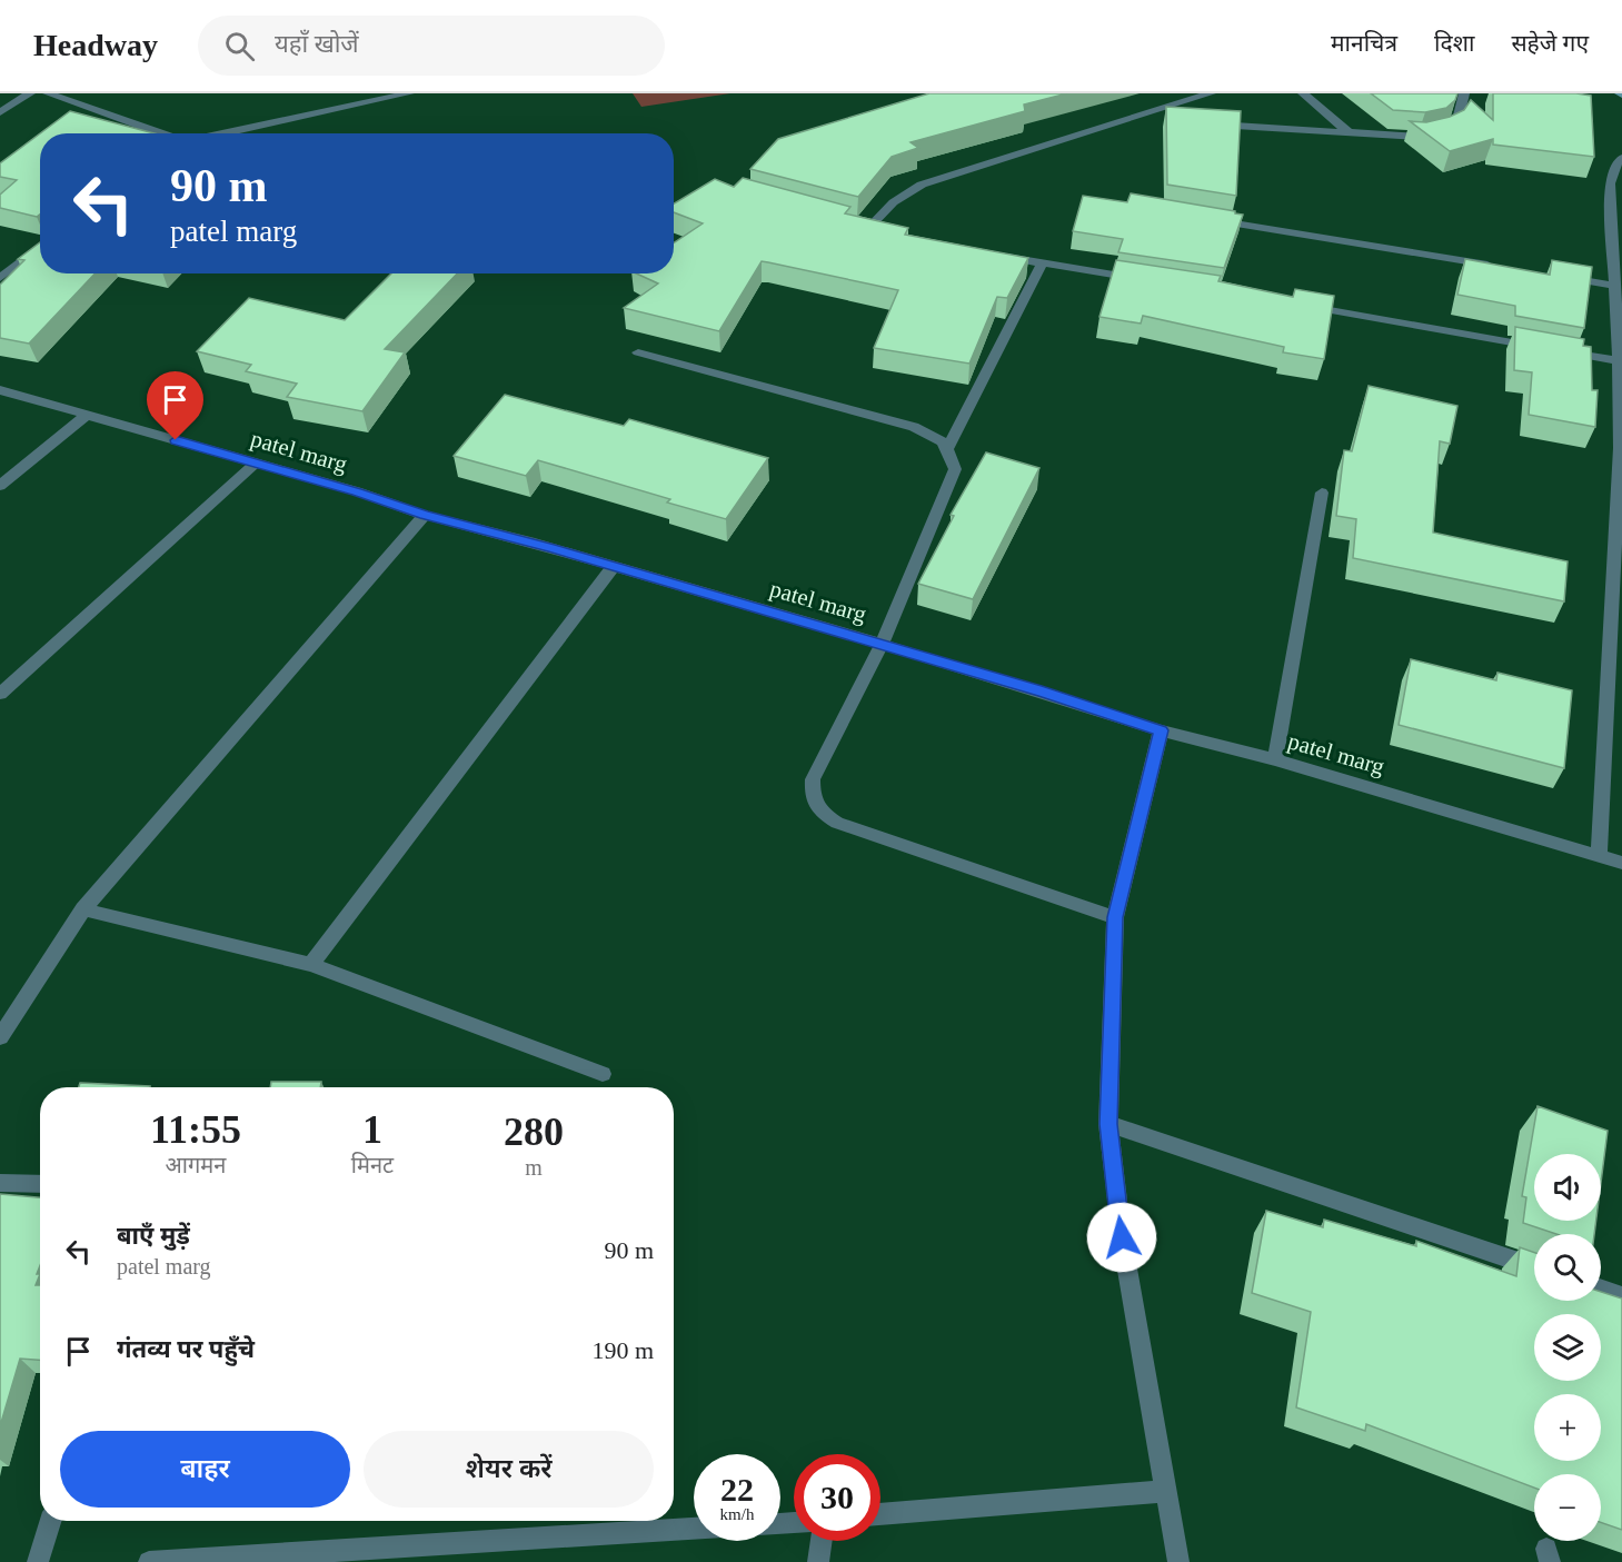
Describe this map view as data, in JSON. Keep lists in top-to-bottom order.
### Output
{
  "streets": {
    "street": ["patel marg"]
  },
  "page": {
    "header": "Headway",
    "search": "यहाँ खोजें",
    "nav": ["मानचित्र", "दिशा", "सहेजे गए"],
    "turn": ["90 m", "patel marg"],
    "eta": [
      "11:55",
      "आगमन",
      "1",
      "मिनट",
      "280",
      "m"
    ],
    "map_buttons": ["+", "−"],
    "list": [
      {
        "name": "बाएँ मुड़ें",
        "note": "patel marg",
        "value": "90 m"
      },
      {
        "name": "गंतव्य पर पहुँचे",
        "value": "190 m"
      }
    ],
    "buttons": ["बाहर", "शेयर करें"],
    "speed": "22 km/h",
    "limit": "30"
  }
}
